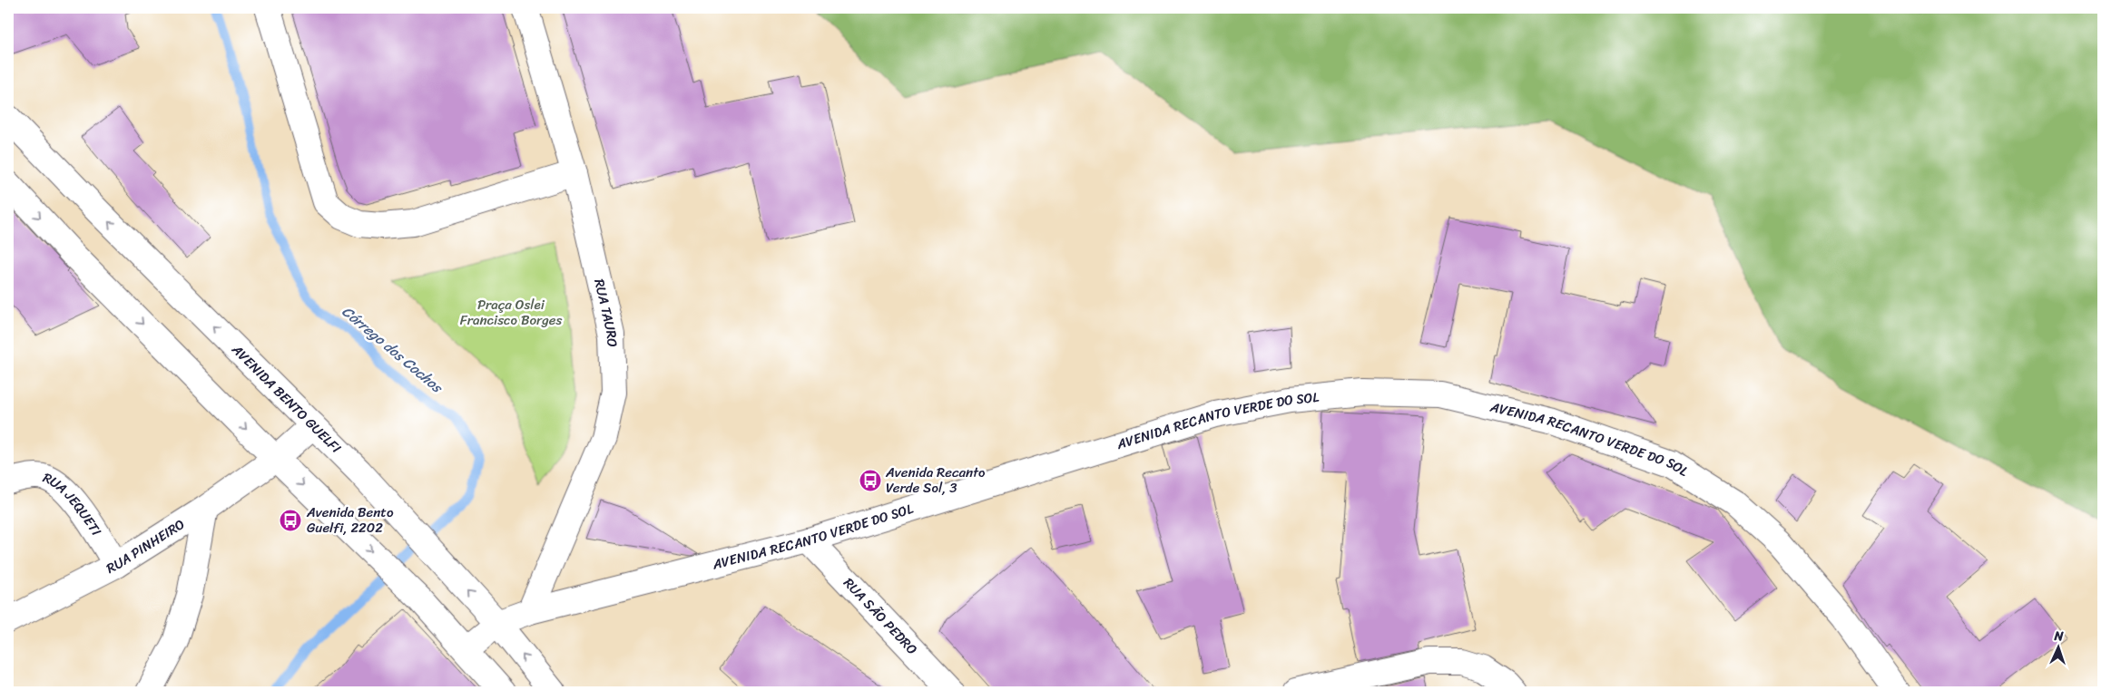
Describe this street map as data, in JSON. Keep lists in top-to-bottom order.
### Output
{
  "streets": {
    "street": [
      "RUA TAURO",
      "AVENIDA BENTO GUELFI",
      "AVENIDA RECANTO VERDE DO SOL",
      "RUA JEQUETI",
      "RUA PINHEIRO",
      "RUA SÃO PEDRO"
    ]
  },
  "crossings": [
    ["RUA TAURO", "AVENIDA RECANTO VERDE DO SOL"],
    ["AVENIDA BENTO GUELFI", "AVENIDA RECANTO VERDE DO SOL"],
    ["AVENIDA BENTO GUELFI", "RUA PINHEIRO"],
    ["AVENIDA RECANTO VERDE DO SOL", "RUA SÃO PEDRO"],
    ["RUA JEQUETI", "RUA PINHEIRO"]
  ],
  "water": ["Córrego dos Cochos"],
  "parks": ["Praça Oslei Francisco Borges"],
  "places": {
    "bus stop": ["Avenida Recanto Verde Sol, 3", "Avenida Bento Guelfi, 2202"]
  },
  "north": "top"
}
